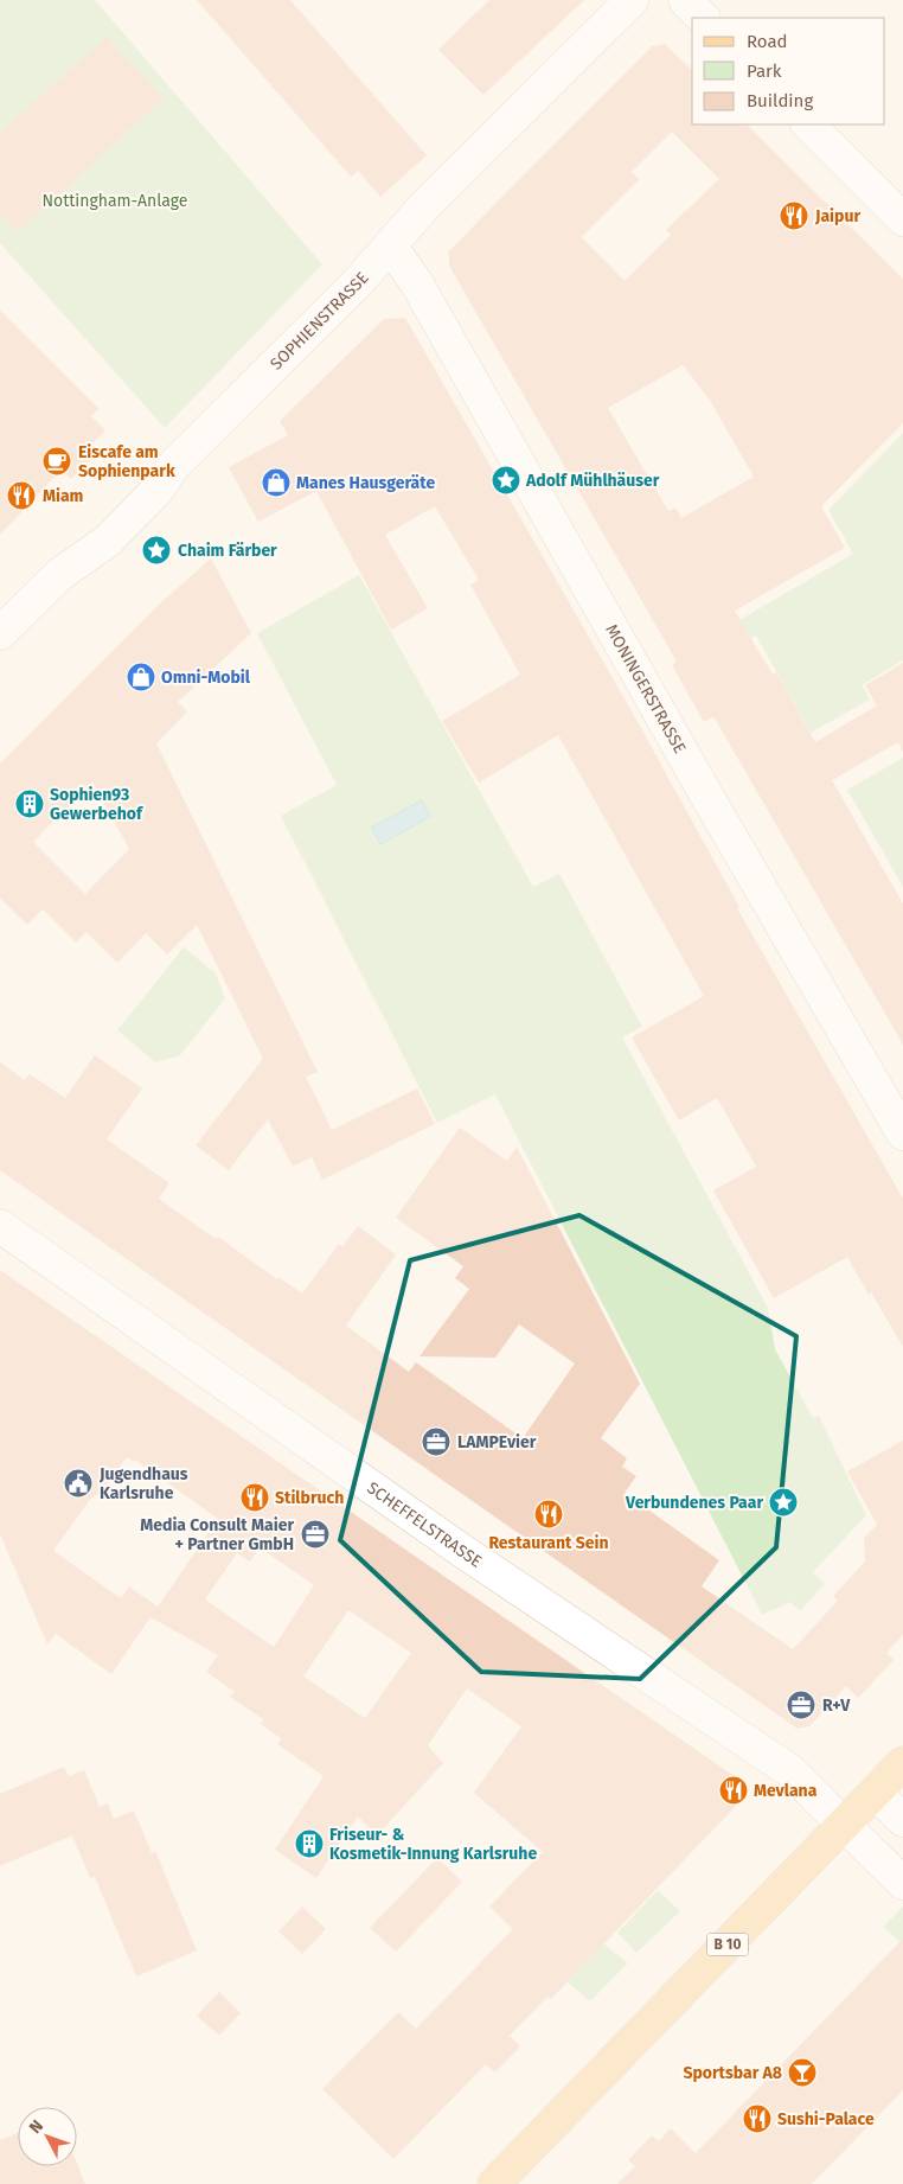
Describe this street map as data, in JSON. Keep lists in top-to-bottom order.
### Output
{
  "streets": {
    "main road": ["B 10"],
    "street": ["SOPHIENSTRASSE", "MONINGERSTRASSE", "SCHEFFELSTRASSE"]
  },
  "crossings": [
    ["SOPHIENSTRASSE", "MONINGERSTRASSE"],
    ["SCHEFFELSTRASSE", "B 10"]
  ],
  "parks": ["Nottingham-Anlage"],
  "places": {
    "restaurant": [
      "Jaipur",
      "Miam",
      "Stilbruch",
      "Restaurant Sein",
      "Mevlana",
      "Sushi-Palace"
    ],
    "cafe": ["Eiscafe am Sophienpark"],
    "place": ["Adolf Mühlhäuser", "Chaim Färber", "Verbundenes Paar"],
    "shop": ["Manes Hausgeräte", "Omni-Mobil"],
    "building": ["Sophien93 Gewerbehof", "Friseur- & Kosmetik-Innung Karlsruhe"],
    "office": ["LAMPEvier", "Media Consult Maier + Partner GmbH", "R+V"],
    "public building": ["Jugendhaus Karlsruhe"],
    "bar": ["Sportsbar A8"]
  },
  "legend": ["Road", "Park", "Building"],
  "north": "top left"
}
